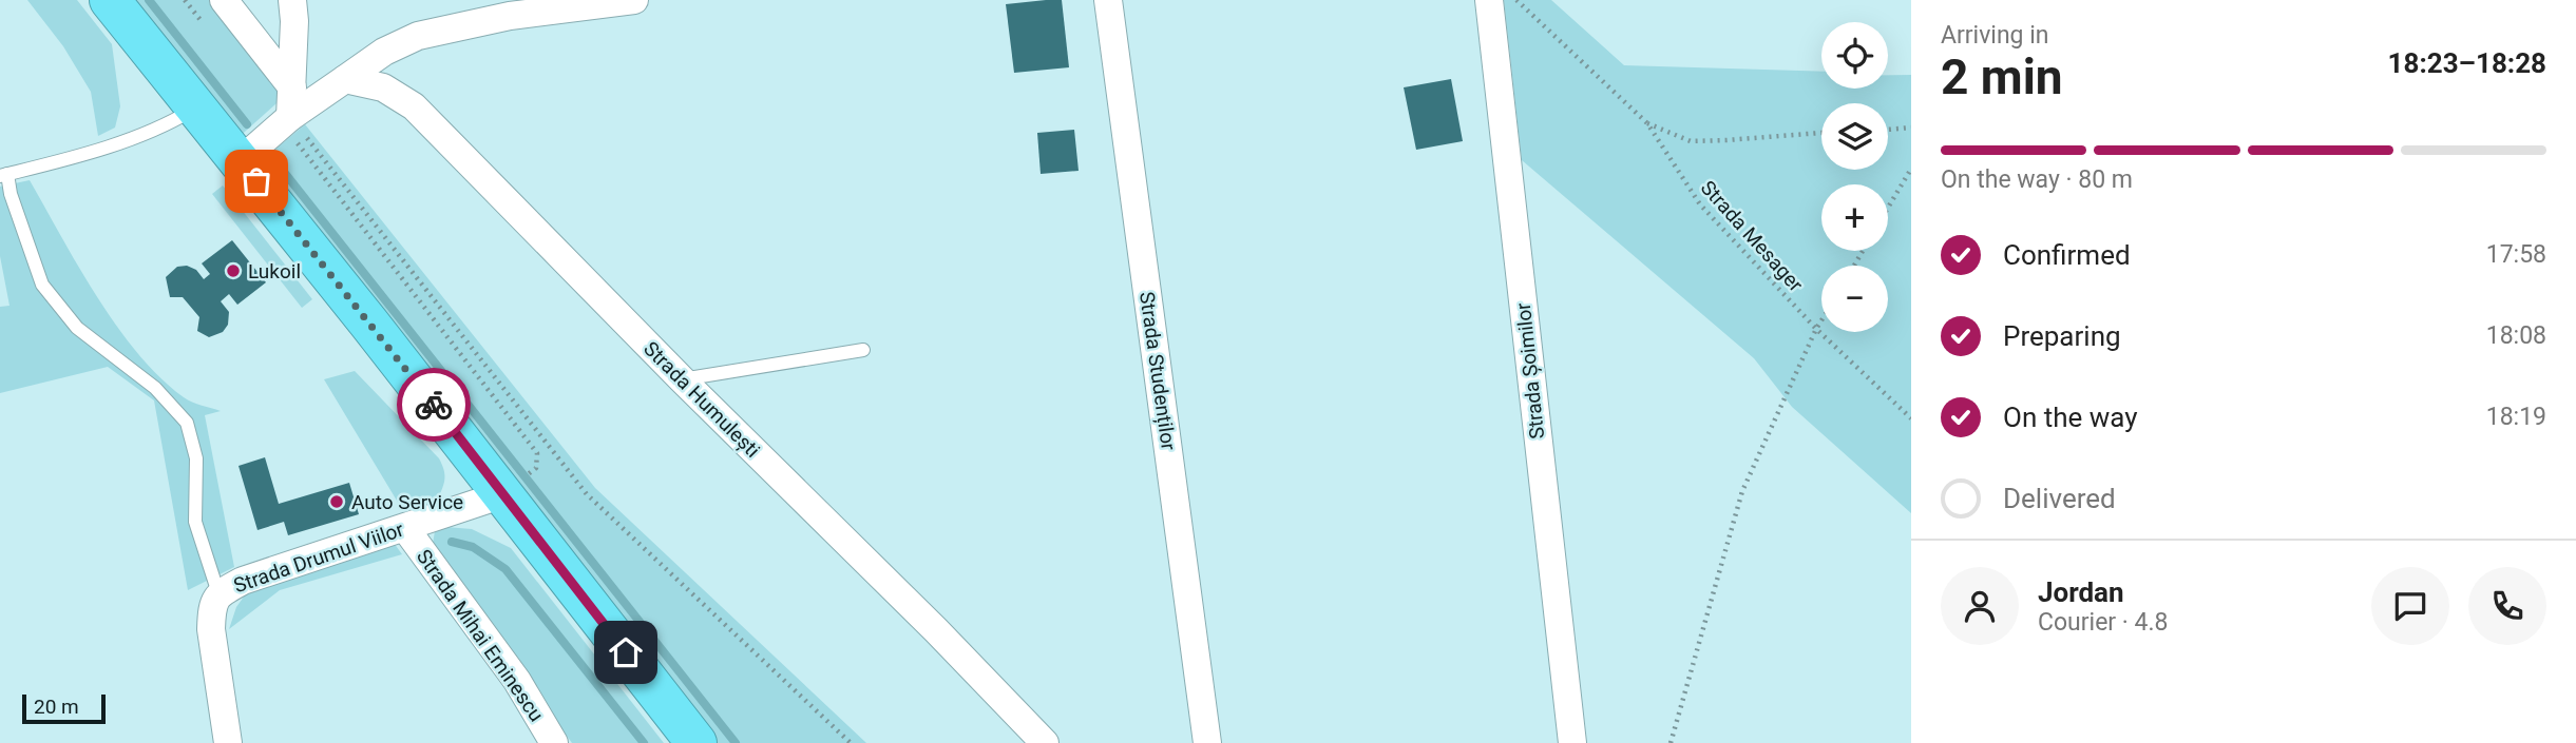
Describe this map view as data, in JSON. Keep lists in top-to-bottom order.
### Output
{
  "streets": {
    "street": [
      "Strada Studenților",
      "Strada Șoimilor",
      "Strada Humulești",
      "Strada Drumul Viilor",
      "Strada Mihai Eminescu"
    ],
    "path": ["Strada Mesager"]
  },
  "crossings": [
    ["Strada Drumul Viilor", "Strada Mihai Eminescu"]
  ],
  "places": ["Lukoil", "Auto Service"],
  "scale_bar": "20 m",
  "page": {
    "heading": ["2 min", "Arriving in", "18:23–18:28"],
    "panel": ["Jordan", "Courier · 4.8"],
    "map_buttons": ["+", "−"],
    "bar": "On the way · 80 m",
    "list": [
      ["Confirmed", "17:58"],
      ["Preparing", "18:08"],
      ["On the way", "18:19"],
      "Delivered"
    ],
    "scale": "20 m"
  }
}
